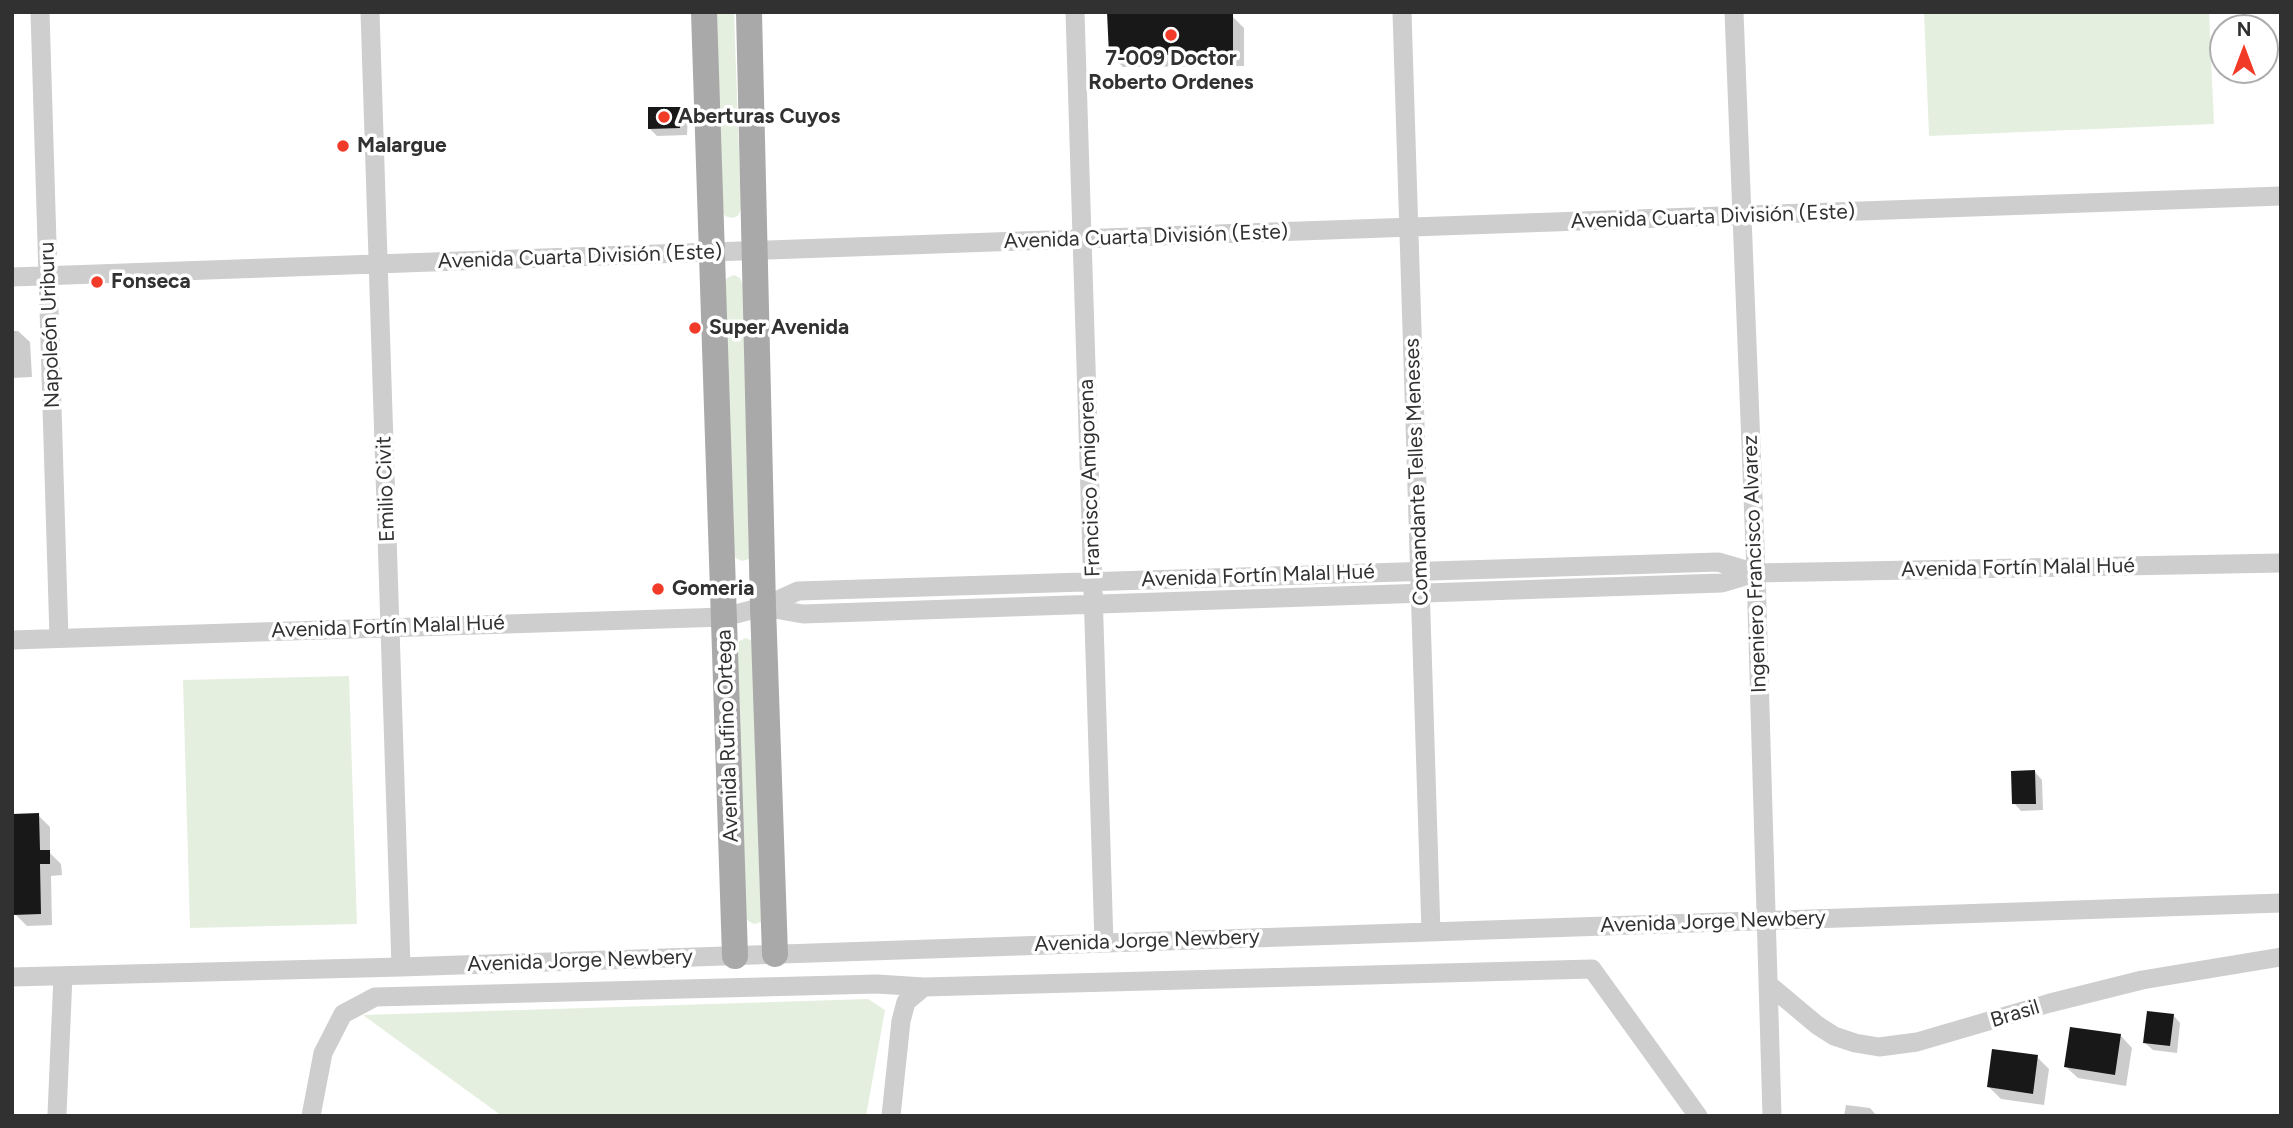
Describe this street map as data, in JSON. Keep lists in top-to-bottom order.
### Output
{
  "streets": {
    "main road": ["Avenida Rufino Ortega"],
    "street": [
      "Avenida Cuarta División (Este)",
      "Napoleón Uriburu",
      "Comandante Telles Meneses",
      "Francisco Amigorena",
      "Emilio Civit",
      "Ingeniero Francisco Alvarez",
      "Avenida Fortín Malal Hué",
      "Avenida Jorge Newbery",
      "Brasil"
    ]
  },
  "crossings": [
    ["Avenida Cuarta División (Este)", "Napoleón Uriburu"],
    ["Avenida Cuarta División (Este)", "Comandante Telles Meneses"],
    ["Avenida Cuarta División (Este)", "Francisco Amigorena"],
    ["Avenida Cuarta División (Este)", "Emilio Civit"],
    ["Avenida Cuarta División (Este)", "Ingeniero Francisco Alvarez"],
    ["Avenida Cuarta División (Este)", "Avenida Rufino Ortega"],
    ["Napoleón Uriburu", "Avenida Fortín Malal Hué"],
    ["Comandante Telles Meneses", "Avenida Fortín Malal Hué"],
    ["Comandante Telles Meneses", "Avenida Jorge Newbery"],
    ["Francisco Amigorena", "Avenida Fortín Malal Hué"],
    ["Francisco Amigorena", "Avenida Jorge Newbery"],
    ["Emilio Civit", "Avenida Fortín Malal Hué"],
    ["Emilio Civit", "Avenida Jorge Newbery"],
    ["Ingeniero Francisco Alvarez", "Avenida Fortín Malal Hué"],
    ["Ingeniero Francisco Alvarez", "Avenida Jorge Newbery"],
    ["Ingeniero Francisco Alvarez", "Brasil"],
    ["Avenida Fortín Malal Hué", "Avenida Rufino Ortega"],
    ["Avenida Rufino Ortega", "Avenida Jorge Newbery"]
  ],
  "places": [
    "7-009 Doctor Roberto Ordenes",
    "Aberturas Cuyos",
    "Malargue",
    "Fonseca",
    "Super Avenida",
    "Gomeria"
  ],
  "north": "top"
}
